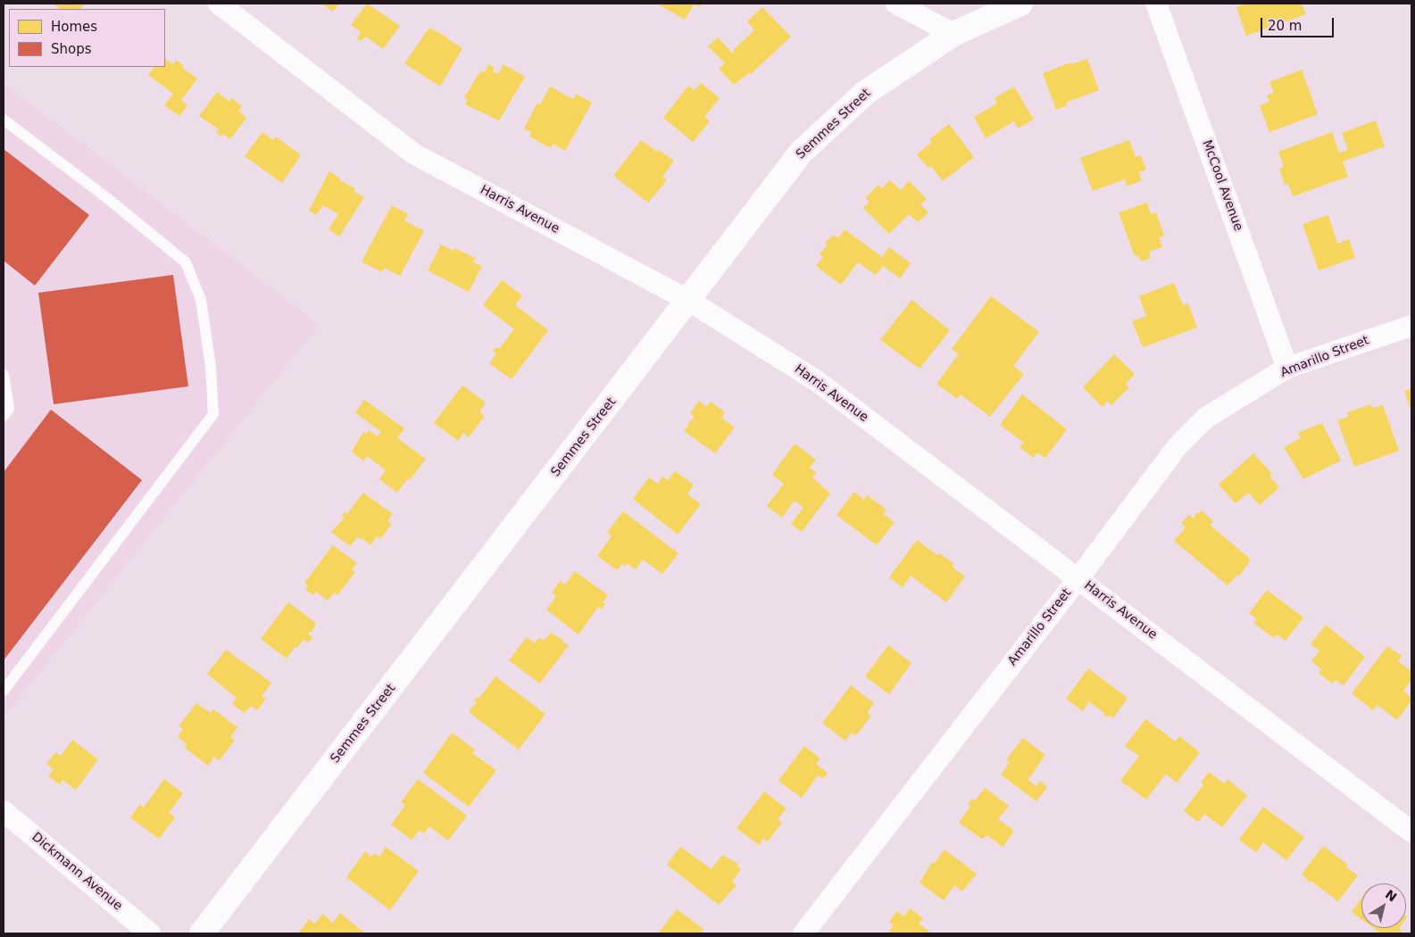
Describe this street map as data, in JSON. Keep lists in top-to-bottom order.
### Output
{
  "streets": {
    "main road": ["Semmes Street"],
    "street": [
      "McCool Avenue",
      "Harris Avenue",
      "Amarillo Street",
      "Dickmann Avenue"
    ]
  },
  "crossings": [
    ["Semmes Street", "Harris Avenue"],
    ["McCool Avenue", "Amarillo Street"],
    ["Harris Avenue", "Amarillo Street"]
  ],
  "legend": ["Homes", "Shops"],
  "scale_bar": "20 m",
  "north": "top right"
}
